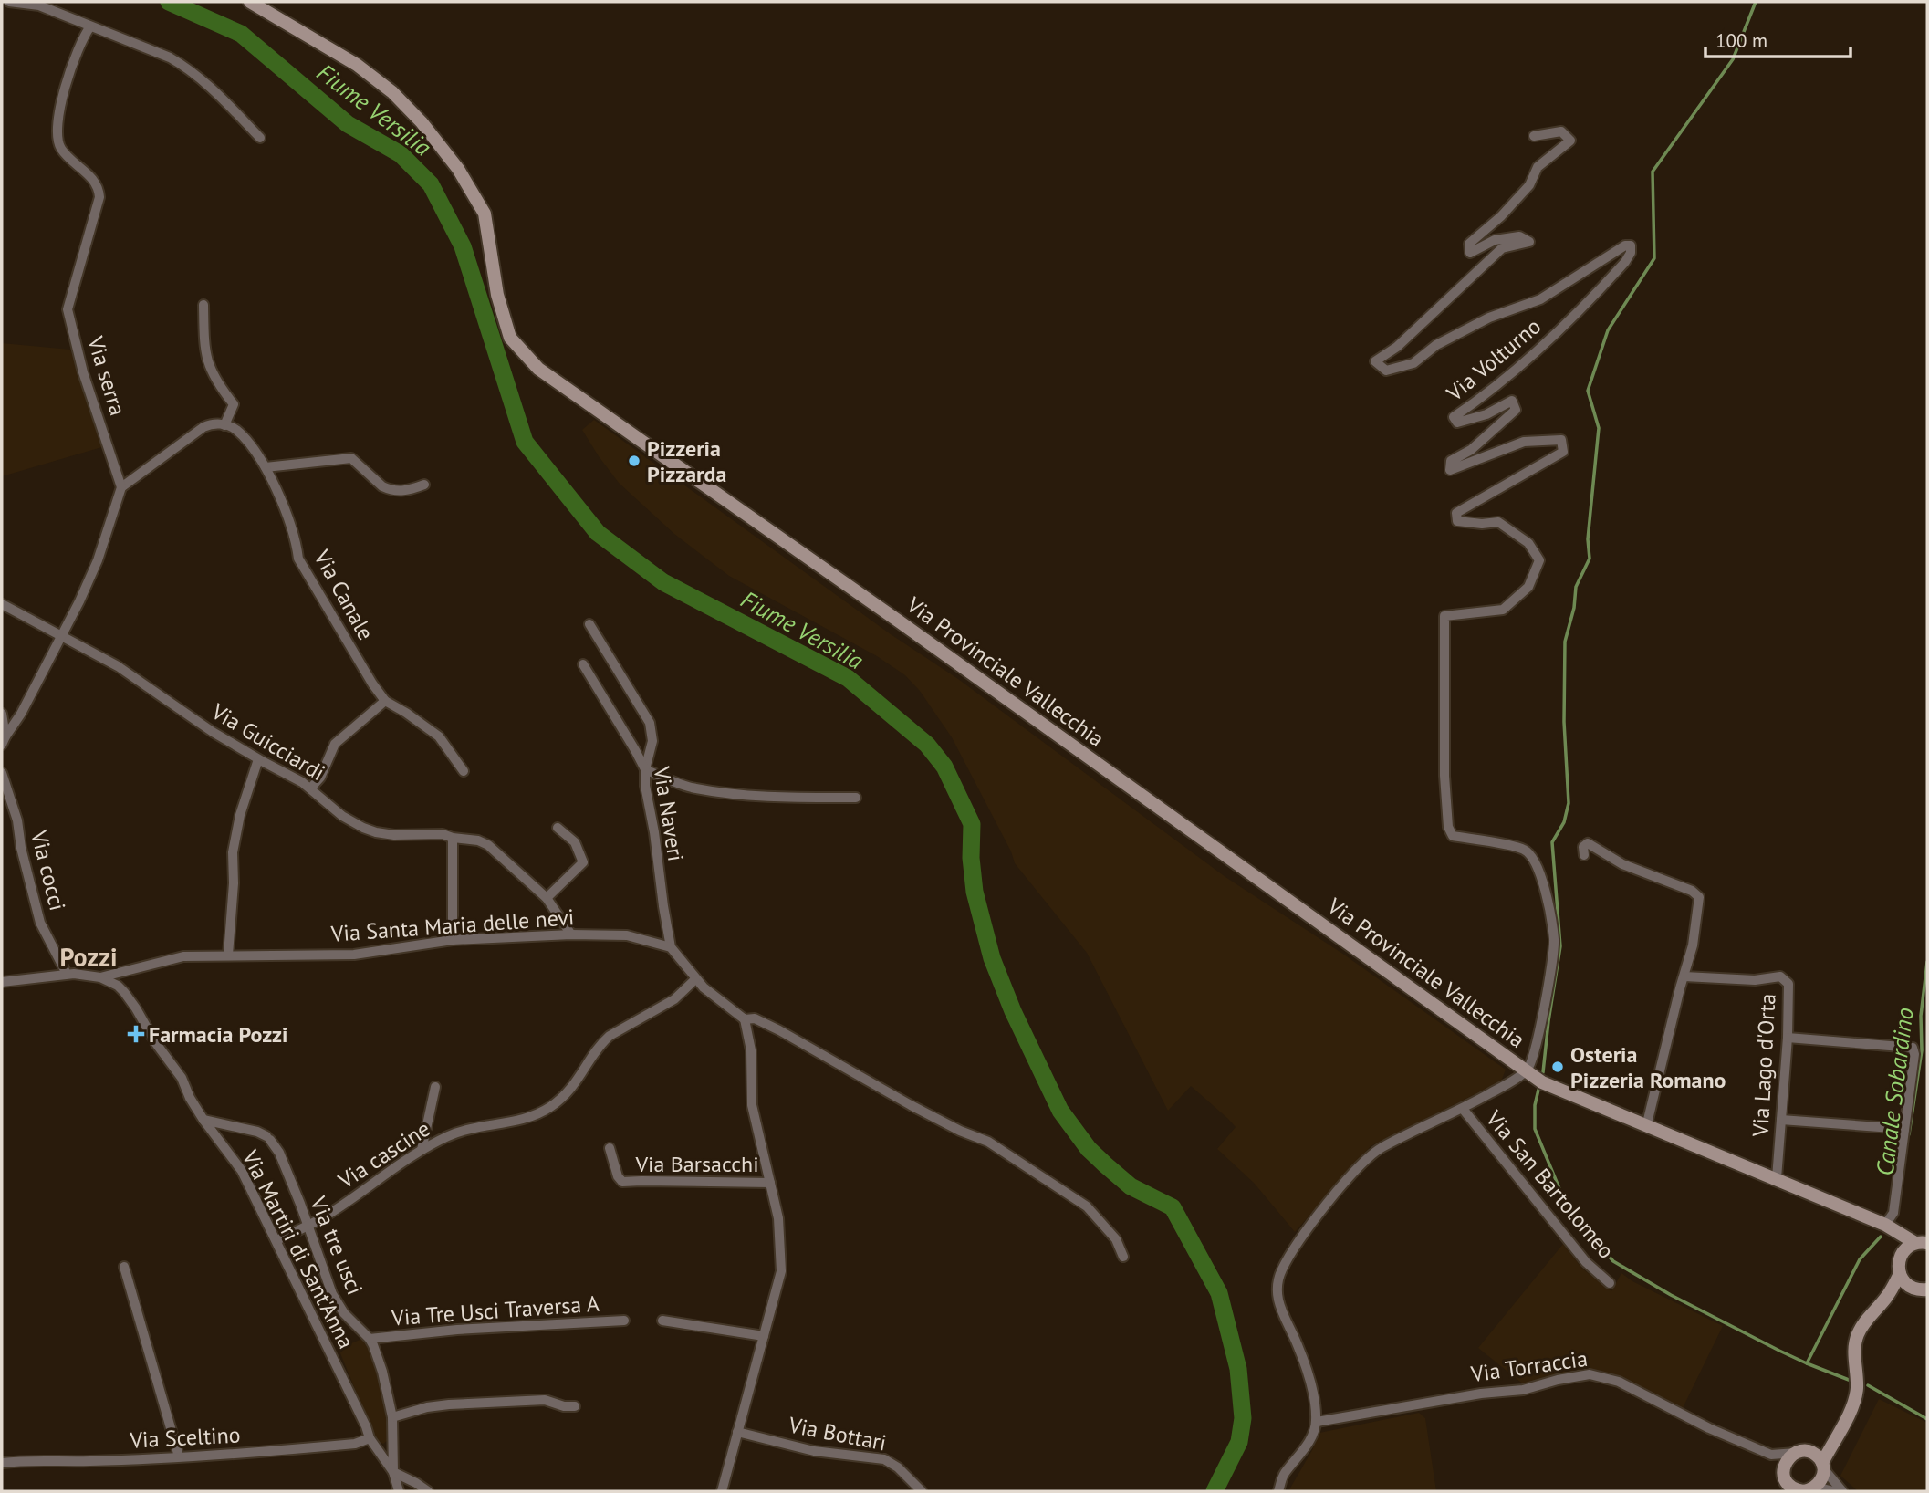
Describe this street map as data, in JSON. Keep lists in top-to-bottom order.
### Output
{
  "streets": {
    "main road": ["Via Provinciale Vallecchia"],
    "street": [
      "Via Volturno",
      "Via serra",
      "Via Canale",
      "Via Guicciardi",
      "Via Naveri",
      "Via cocci",
      "Via Santa Maria delle nevi",
      "Via Lago d'Orta",
      "Via cascine",
      "Via Barsacchi",
      "Via San Bartolomeo",
      "Via tre usci",
      "Via Martiri di Sant'Anna",
      "Via Tre Usci Traversa A",
      "Via Torraccia",
      "Via Bottari",
      "Via Sceltino"
    ]
  },
  "crossings": [
    ["Via Volturno", "Via Provinciale Vallecchia"],
    ["Via Volturno", "Via San Bartolomeo"],
    ["Via Provinciale Vallecchia", "Via Lago d'Orta"],
    ["Via Provinciale Vallecchia", "Via San Bartolomeo"],
    ["Via Guicciardi", "Via Santa Maria delle nevi"],
    ["Via Naveri", "Via Santa Maria delle nevi"],
    ["Via Santa Maria delle nevi", "Via Martiri di Sant'Anna"],
    ["Via cascine", "Via tre usci"],
    ["Via cascine", "Via Martiri di Sant'Anna"],
    ["Via Barsacchi", "Via Bottari"],
    ["Via San Bartolomeo", "Via Torraccia"],
    ["Via tre usci", "Via Martiri di Sant'Anna"],
    ["Via tre usci", "Via Tre Usci Traversa A"],
    ["Via Martiri di Sant'Anna", "Via Sceltino"]
  ],
  "districts": ["Pozzi"],
  "water": ["Fiume Versilia", "Canale Sobardino"],
  "places": {
    "other": ["Pizzeria Pizzarda", "Osteria Pizzeria Romano"],
    "health": ["Farmacia Pozzi"]
  },
  "scale_bar": "100 m"
}
